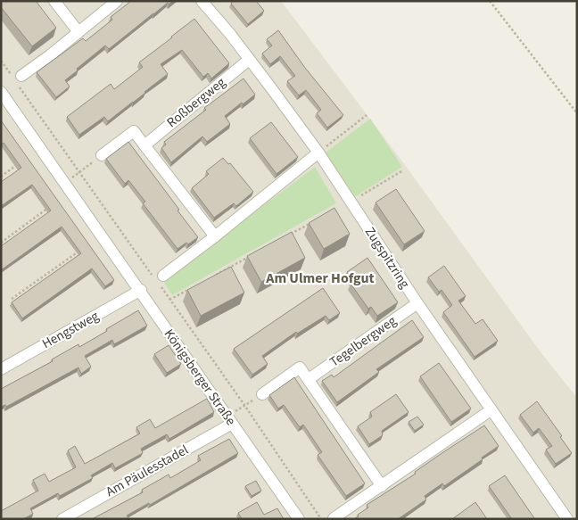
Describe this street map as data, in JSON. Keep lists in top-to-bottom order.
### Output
{
  "streets": {
    "street": [
      "Roßbergweg",
      "Zugspitzring",
      "Hengstweg",
      "Tegelbergweg",
      "Königsberger Straße",
      "Am Päulesstadel"
    ]
  },
  "crossings": [
    ["Roßbergweg", "Zugspitzring"],
    ["Zugspitzring", "Tegelbergweg"],
    ["Hengstweg", "Königsberger Straße"],
    ["Königsberger Straße", "Am Päulesstadel"]
  ],
  "districts": ["Am Ulmer Hofgut"]
}
